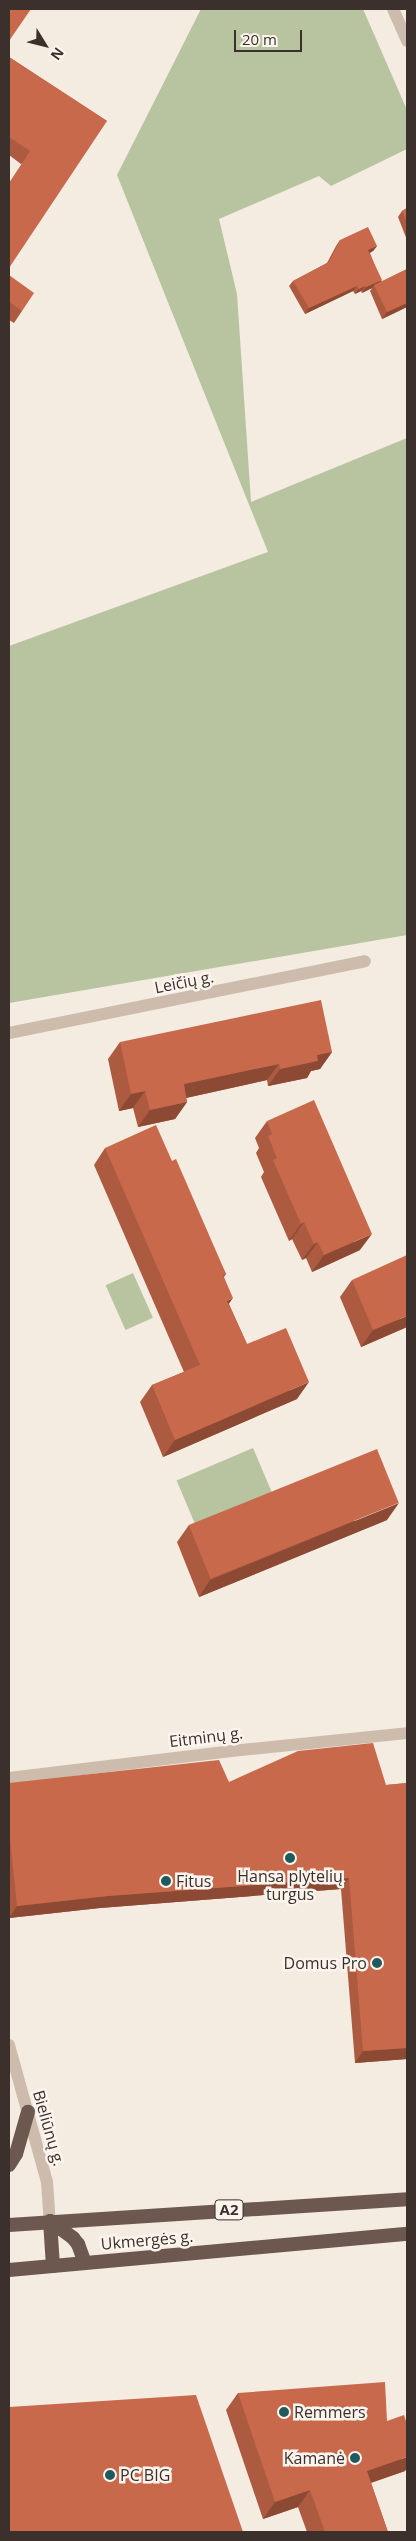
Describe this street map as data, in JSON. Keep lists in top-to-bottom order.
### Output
{
  "streets": {
    "highway": ["A2", "Ukmergės g."],
    "street": ["Leičių g.", "Eitminų g.", "Bieliūnų g."]
  },
  "crossings": [
    ["Bieliūnų g.", "Ukmergės g."]
  ],
  "places": [
    "Hansa plytelių turgus",
    "Fitus",
    "Domus Pro",
    "Remmers",
    "Kamanė",
    "PC BIG"
  ],
  "scale_bar": "20 m",
  "north": "bottom right"
}
